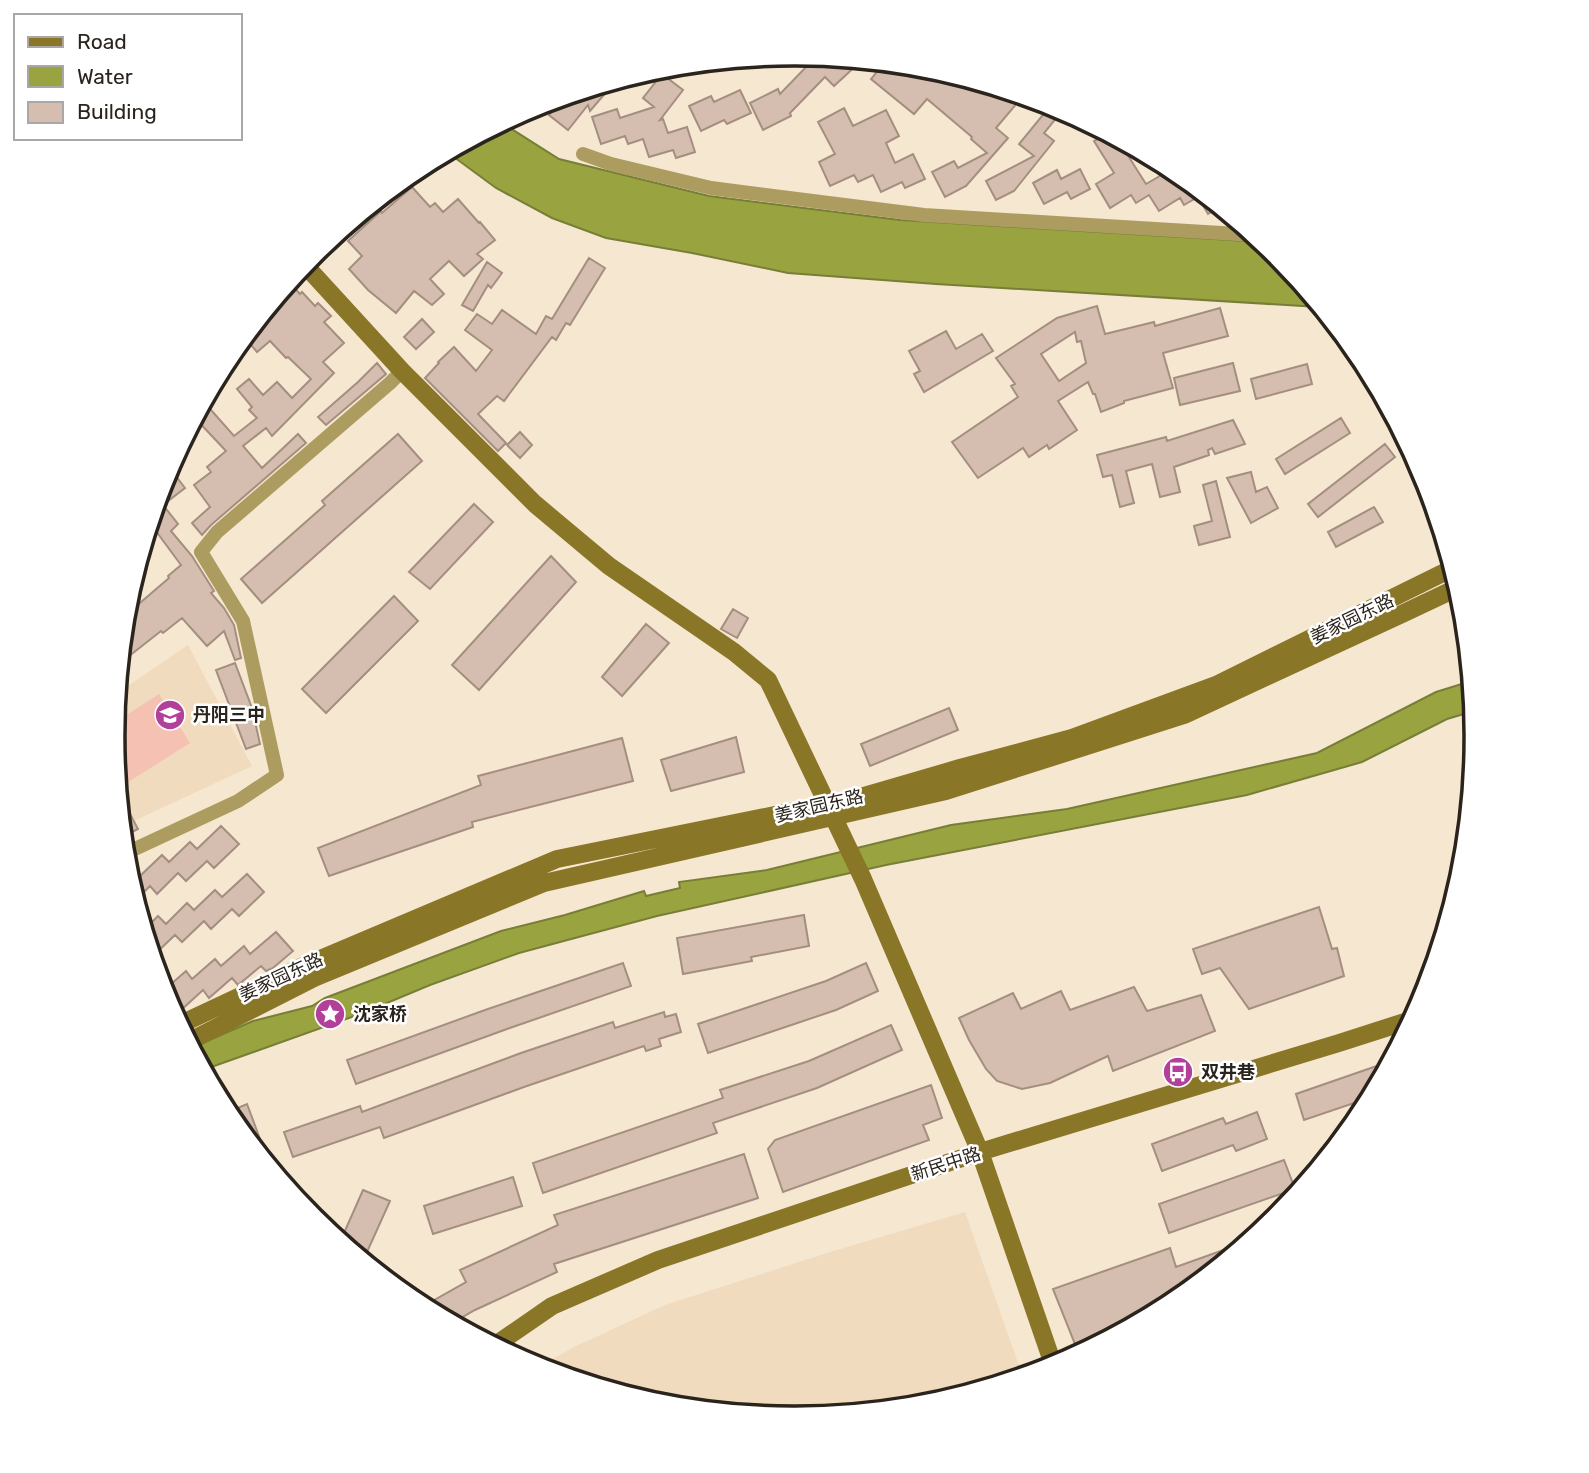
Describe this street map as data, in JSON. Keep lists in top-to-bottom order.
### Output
{
  "streets": {
    "main road": ["姜家园东路", "新民中路"]
  },
  "places": {
    "school or university": ["丹阳三中"],
    "place": ["沈家桥"],
    "bus stop": ["双井巷"]
  },
  "legend": ["Road", "Water", "Building"]
}
